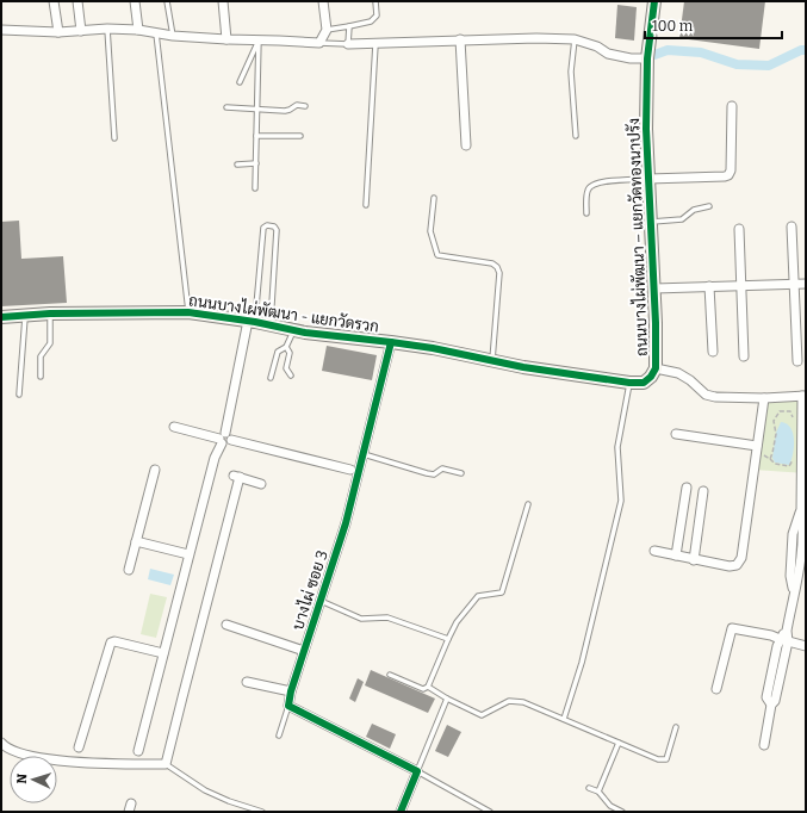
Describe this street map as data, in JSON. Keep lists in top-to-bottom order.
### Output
{
  "streets": {
    "street": ["ถนนบางไผ่พัฒนา – แยกวัดทองนาปรัง", "ถนนบางไผ่พัฒนา - แยกวัดรวก", "บางไผ่ ซอย 3"]
  },
  "crossings": [
    ["ถนนบางไผ่พัฒนา – แยกวัดทองนาปรัง", "ถนนบางไผ่พัฒนา - แยกวัดรวก"],
    ["ถนนบางไผ่พัฒนา – แยกวัดทองนาปรัง", "บางไผ่ ซอย 3"],
    ["ถนนบางไผ่พัฒนา - แยกวัดรวก", "บางไผ่ ซอย 3"]
  ],
  "scale_bar": "100 m",
  "north": "left"
}
